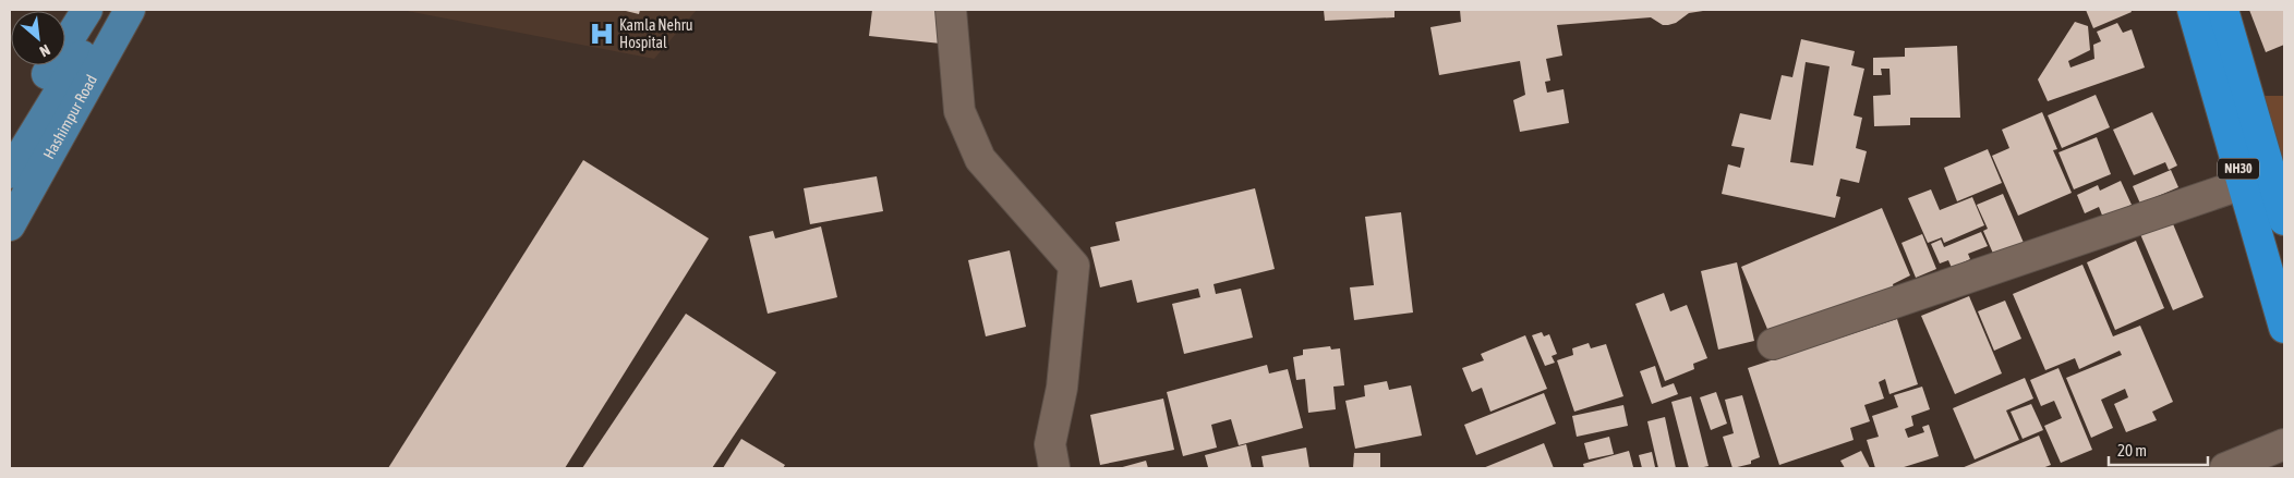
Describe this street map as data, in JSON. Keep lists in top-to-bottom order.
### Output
{
  "streets": {
    "highway": ["NH30"],
    "main road": ["Hashimpur Road"]
  },
  "places": {
    "hospital": ["Kamla Nehru Hospital"]
  },
  "scale_bar": "20 m",
  "north": "bottom right"
}
